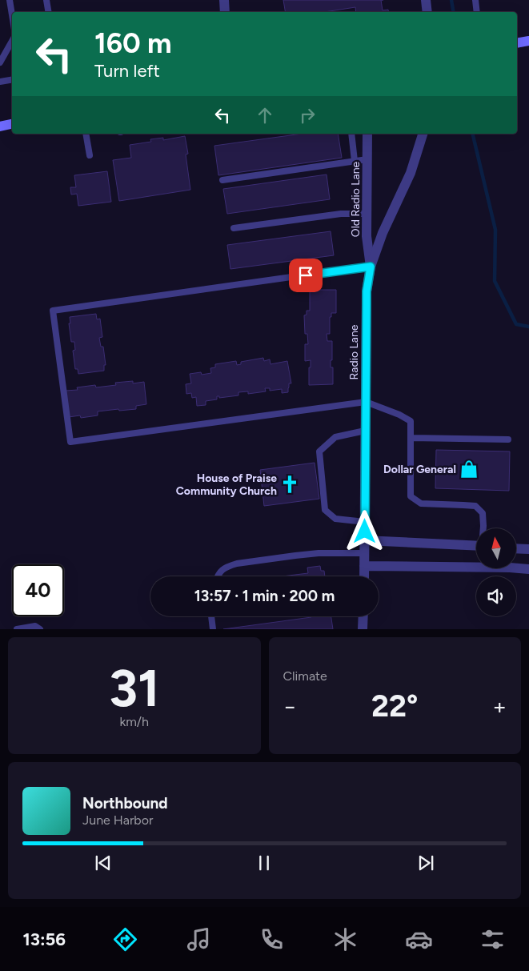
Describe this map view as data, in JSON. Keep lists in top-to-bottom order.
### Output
{
  "streets": {
    "street": ["Old Radio Lane", "Radio Lane"]
  },
  "crossings": [
    ["Old Radio Lane", "Radio Lane"]
  ],
  "places": {
    "shop": ["Dollar General"],
    "church": ["House of Praise Community Church"]
  },
  "north": "top",
  "page": {
    "turn": ["160 m", "Turn left"],
    "limit": "40",
    "trip": "13:57 · 1 min · 200 m",
    "tile": [
      ["31", "km/h"],
      "Climate"
    ],
    "heat": ["−", "22°", "+"],
    "song": ["Northbound", "June Harbor"],
    "tabs": "13:56"
  }
}
